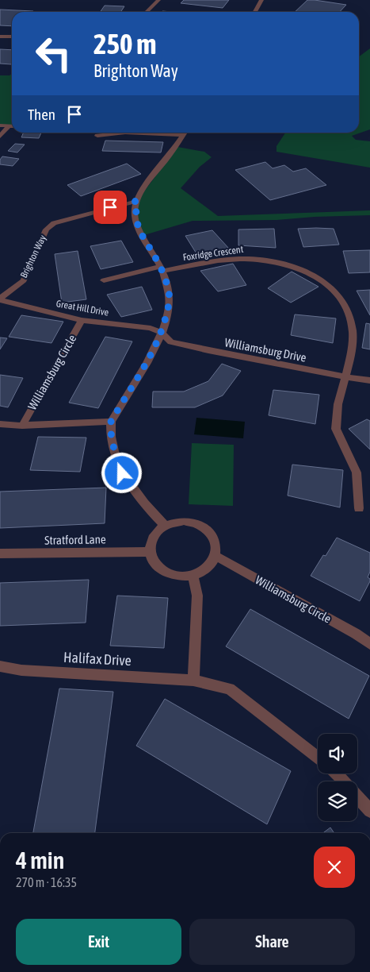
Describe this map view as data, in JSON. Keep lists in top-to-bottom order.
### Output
{
  "streets": {
    "street": [
      "Foxridge Crescent",
      "Brighton Way",
      "Great Hill Drive",
      "Williamsburg Drive",
      "Williamsburg Circle",
      "Stratford Lane",
      "Halifax Drive"
    ]
  },
  "crossings": [
    ["Foxridge Crescent", "Williamsburg Drive"],
    ["Brighton Way", "Great Hill Drive"],
    ["Great Hill Drive", "Williamsburg Drive"],
    ["Great Hill Drive", "Williamsburg Circle"],
    ["Williamsburg Circle", "Stratford Lane"]
  ],
  "page": {
    "turn": ["250 m", "Brighton Way"],
    "then": "Then",
    "heading": ["4 min", "270 m · 16:35"],
    "buttons": ["Exit", "Share"]
  }
}
